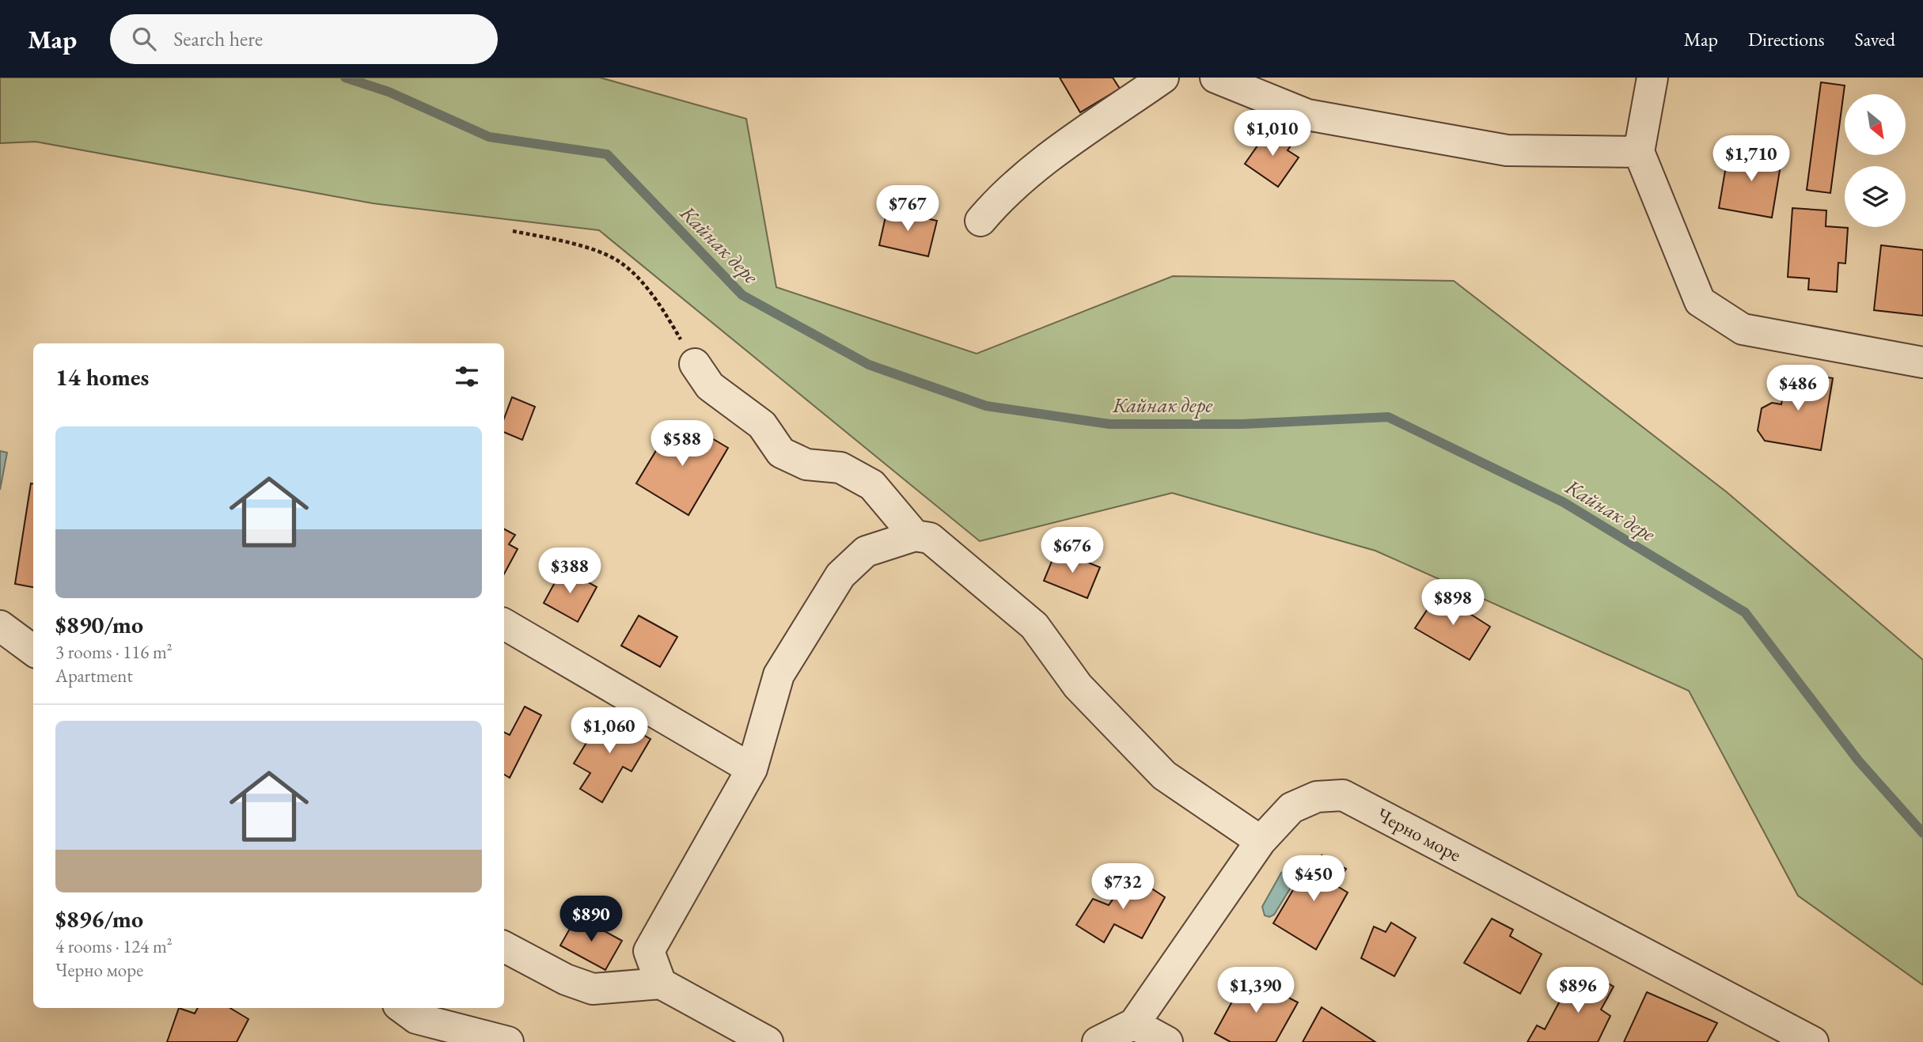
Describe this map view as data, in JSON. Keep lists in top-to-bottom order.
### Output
{
  "streets": {
    "street": ["Черно море"]
  },
  "water": ["Кайнак дере"],
  "north": "bottom right",
  "page": {
    "header": "Map",
    "search": "Search here",
    "nav": ["Map", "Directions", "Saved"],
    "price": [
      "$1,010",
      "$1,710",
      "$767",
      "$486",
      "$588",
      "$676",
      "$388",
      "$898",
      "$1,060",
      "$450",
      "$732",
      "$890",
      "$1,390",
      "$896"
    ],
    "heading": "14 homes",
    "list": [
      {
        "name": "$890/mo",
        "note": "3 rooms · 116 m² · Apartment"
      },
      {
        "name": "$896/mo",
        "note": "4 rooms · 124 m² · Черно море"
      }
    ]
  }
}
